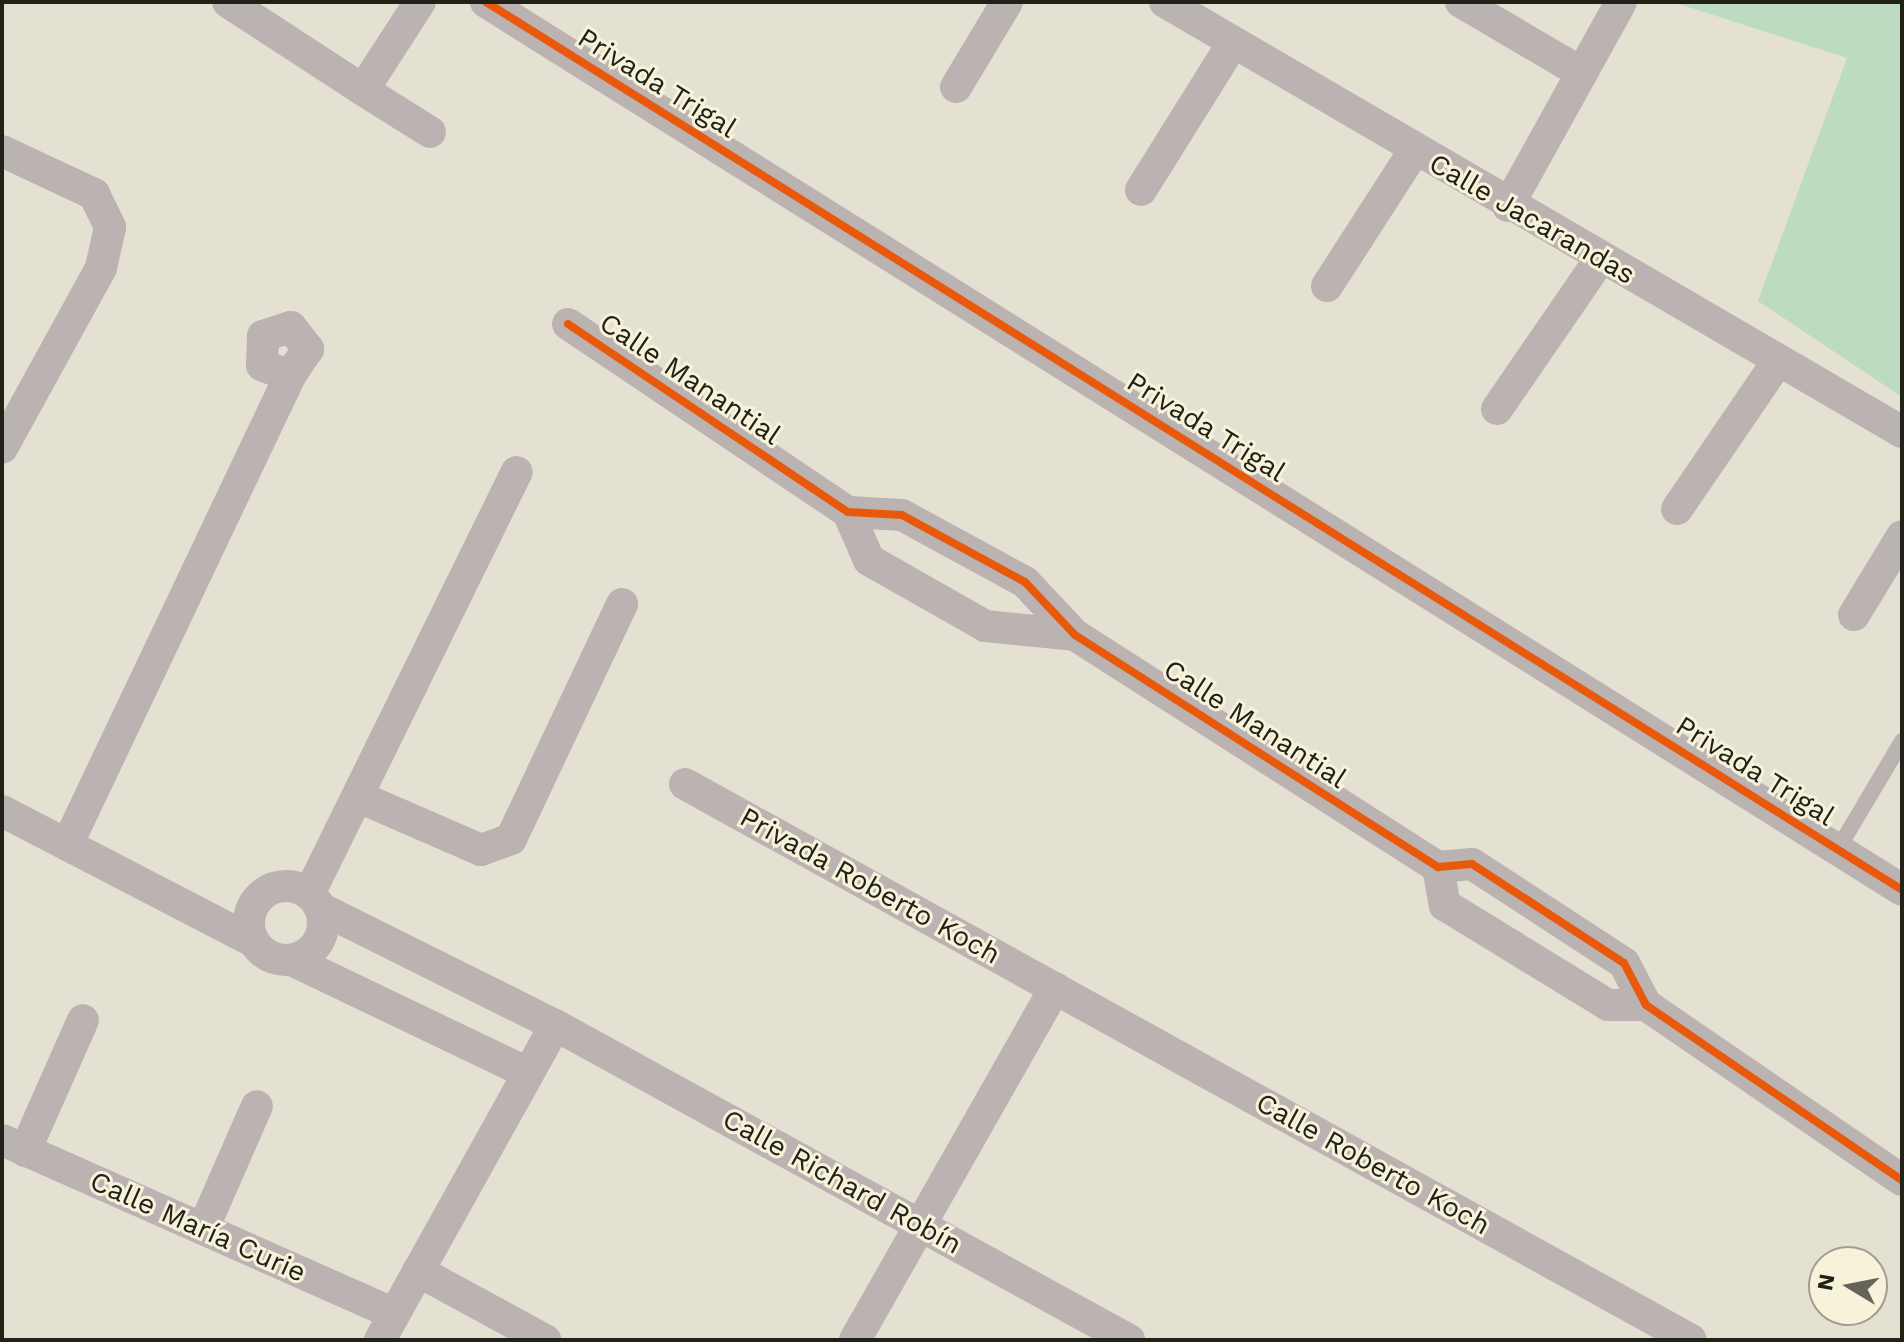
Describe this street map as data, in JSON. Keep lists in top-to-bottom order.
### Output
{
  "streets": {
    "street": [
      "Privada Trigal",
      "Calle Jacarandas",
      "Calle Manantial",
      "Privada Roberto Koch",
      "Calle Roberto Koch",
      "Calle Richard Robín",
      "Calle María Curie"
    ]
  },
  "crossings": [
    ["Privada Roberto Koch", "Calle Roberto Koch"]
  ],
  "north": "left"
}
